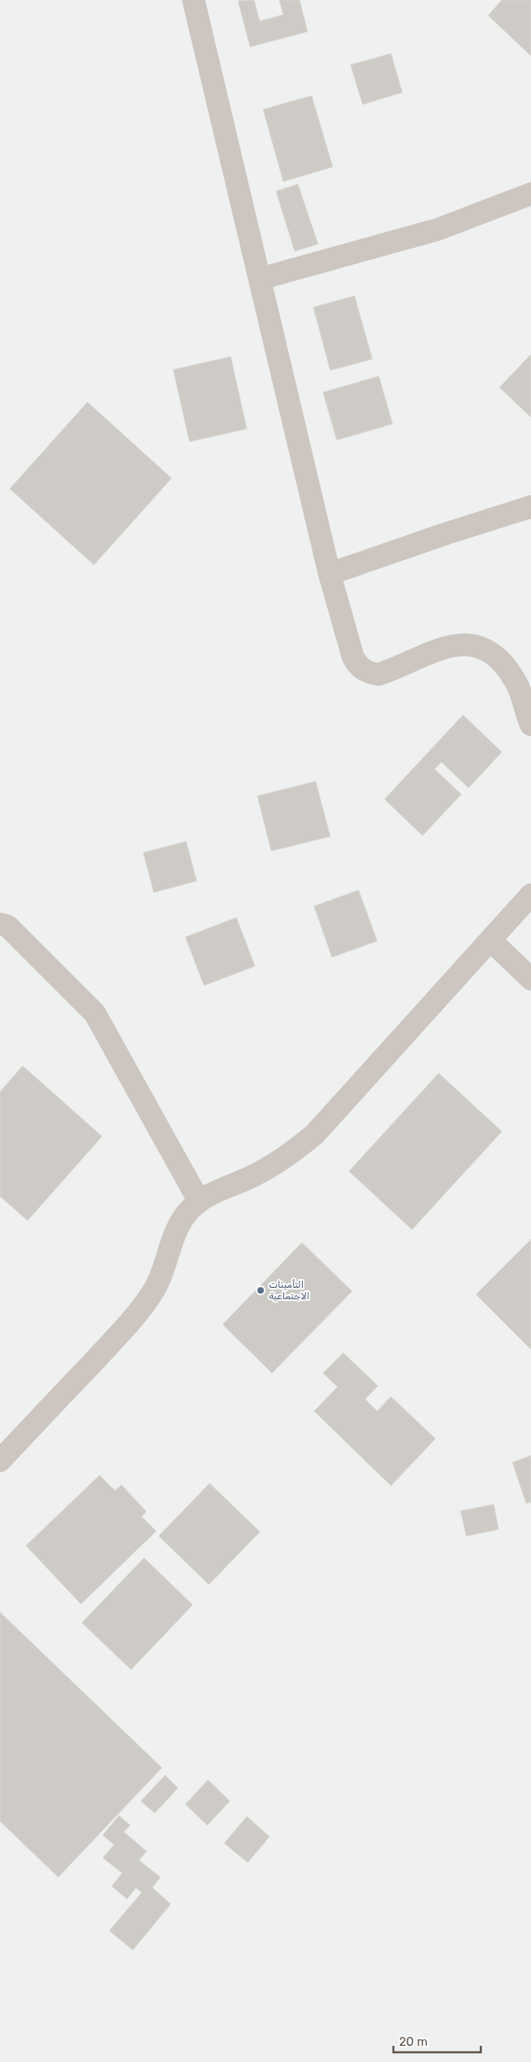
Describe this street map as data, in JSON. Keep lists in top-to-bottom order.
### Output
{
  "places": ["التأمينات الاجتماعية"],
  "scale_bar": "20 m"
}
